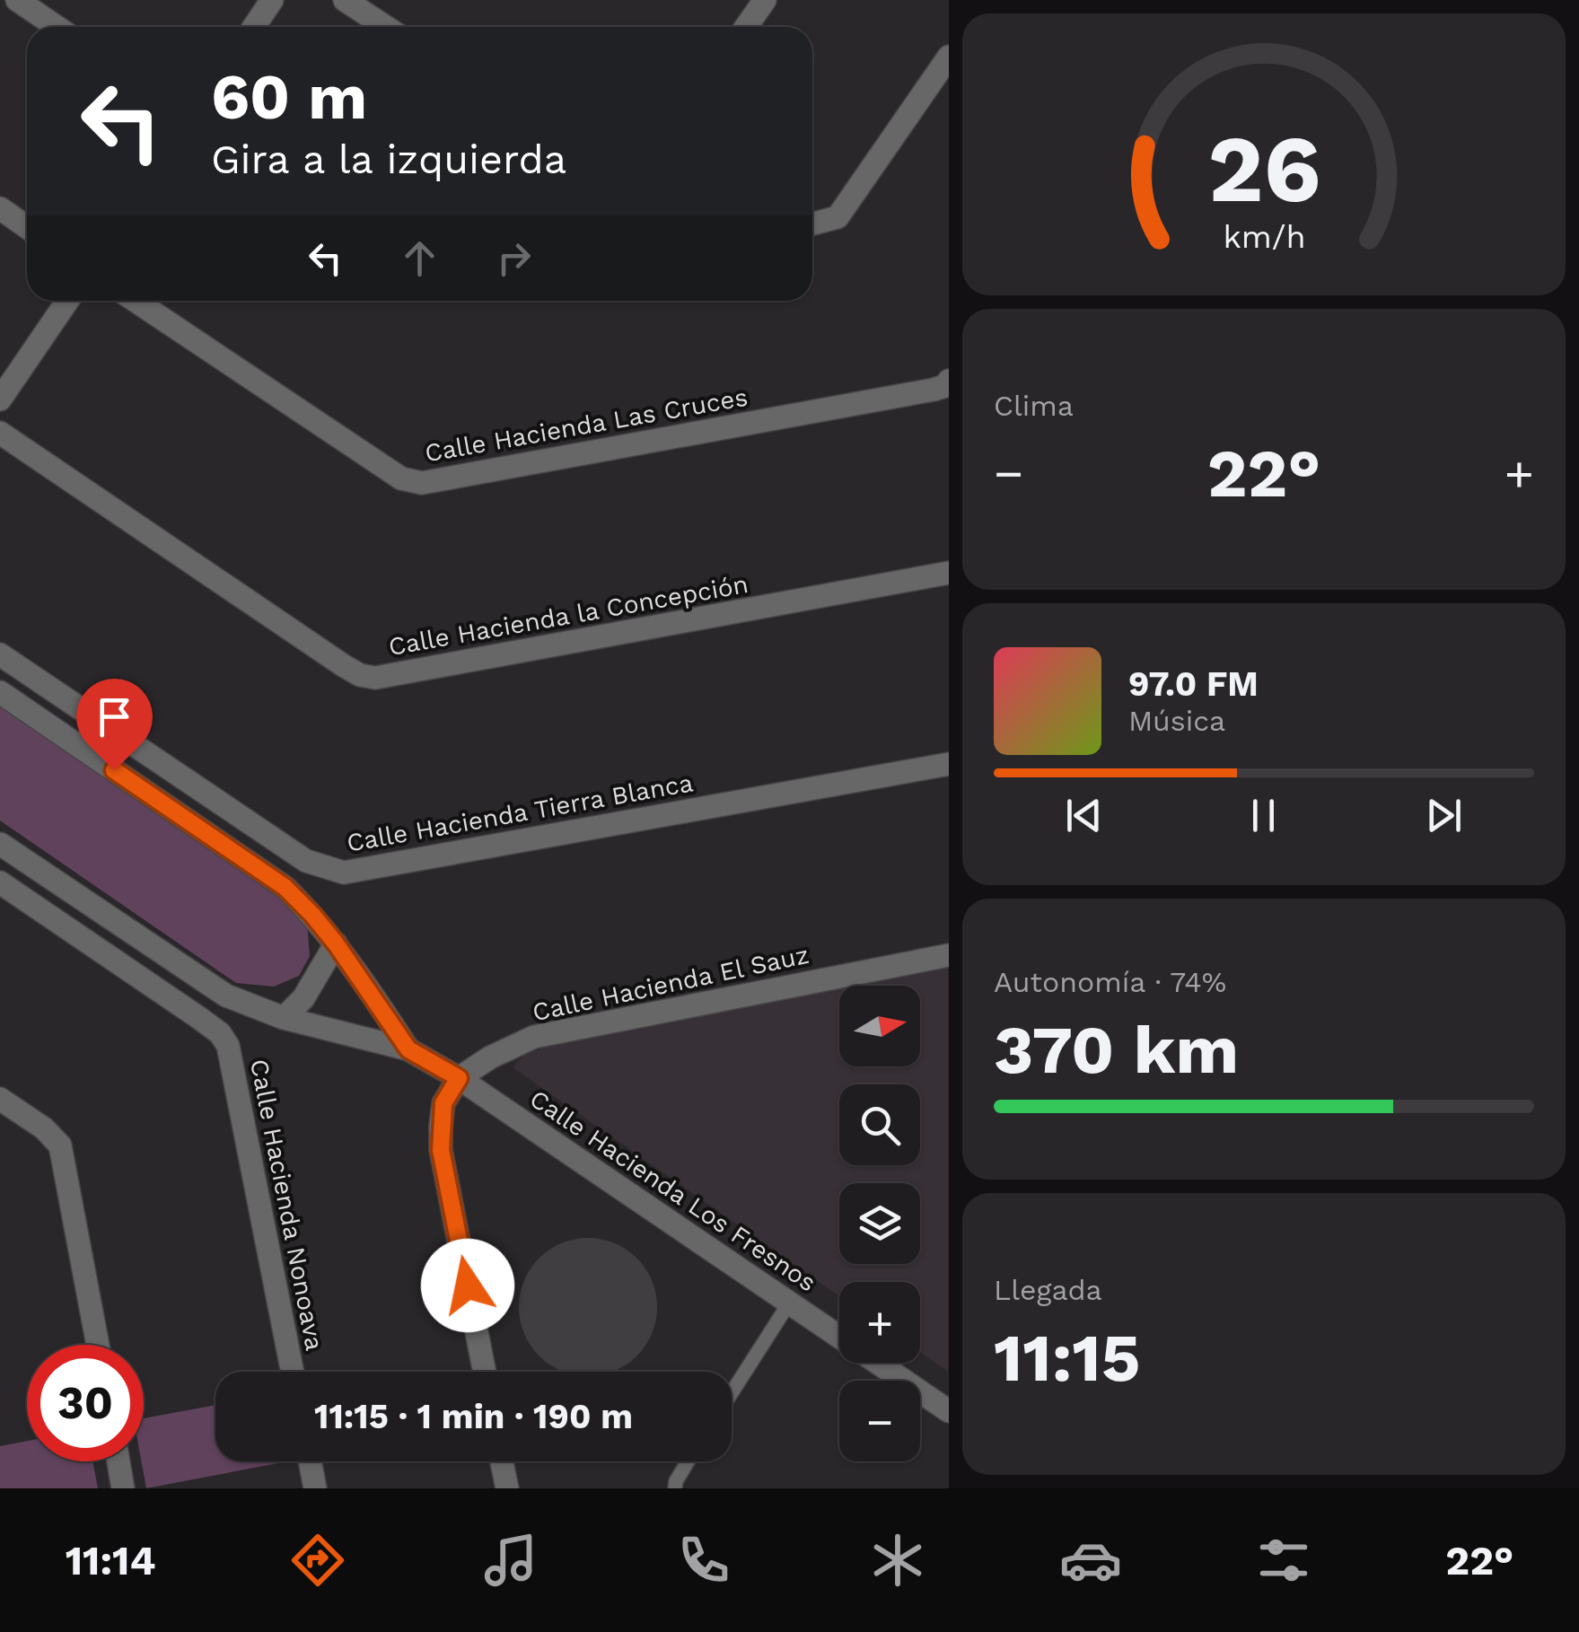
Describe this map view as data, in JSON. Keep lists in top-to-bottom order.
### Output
{
  "streets": {
    "street": [
      "Calle Hacienda Las Cruces",
      "Calle Hacienda la Concepción",
      "Calle Hacienda Tierra Blanca",
      "Calle Hacienda El Sauz",
      "Calle Hacienda Los Fresnos",
      "Calle Hacienda Nonoava"
    ]
  },
  "crossings": [
    ["Calle Hacienda El Sauz", "Calle Hacienda Los Fresnos"]
  ],
  "north": "right",
  "page": {
    "turn": ["60 m", "Gira a la izquierda"],
    "tile": [
      "Clima",
      ["Autonomía · 74%", "370 km"],
      ["Llegada", "11:15"]
    ],
    "heat": ["−", "22°", "+"],
    "song": ["97.0 FM", "Música"],
    "map_buttons": ["+", "−"],
    "limit": "30",
    "trip": "11:15 · 1 min · 190 m",
    "tabs": ["11:14", "22°"],
    "gauge": ["26", "km/h"]
  }
}
